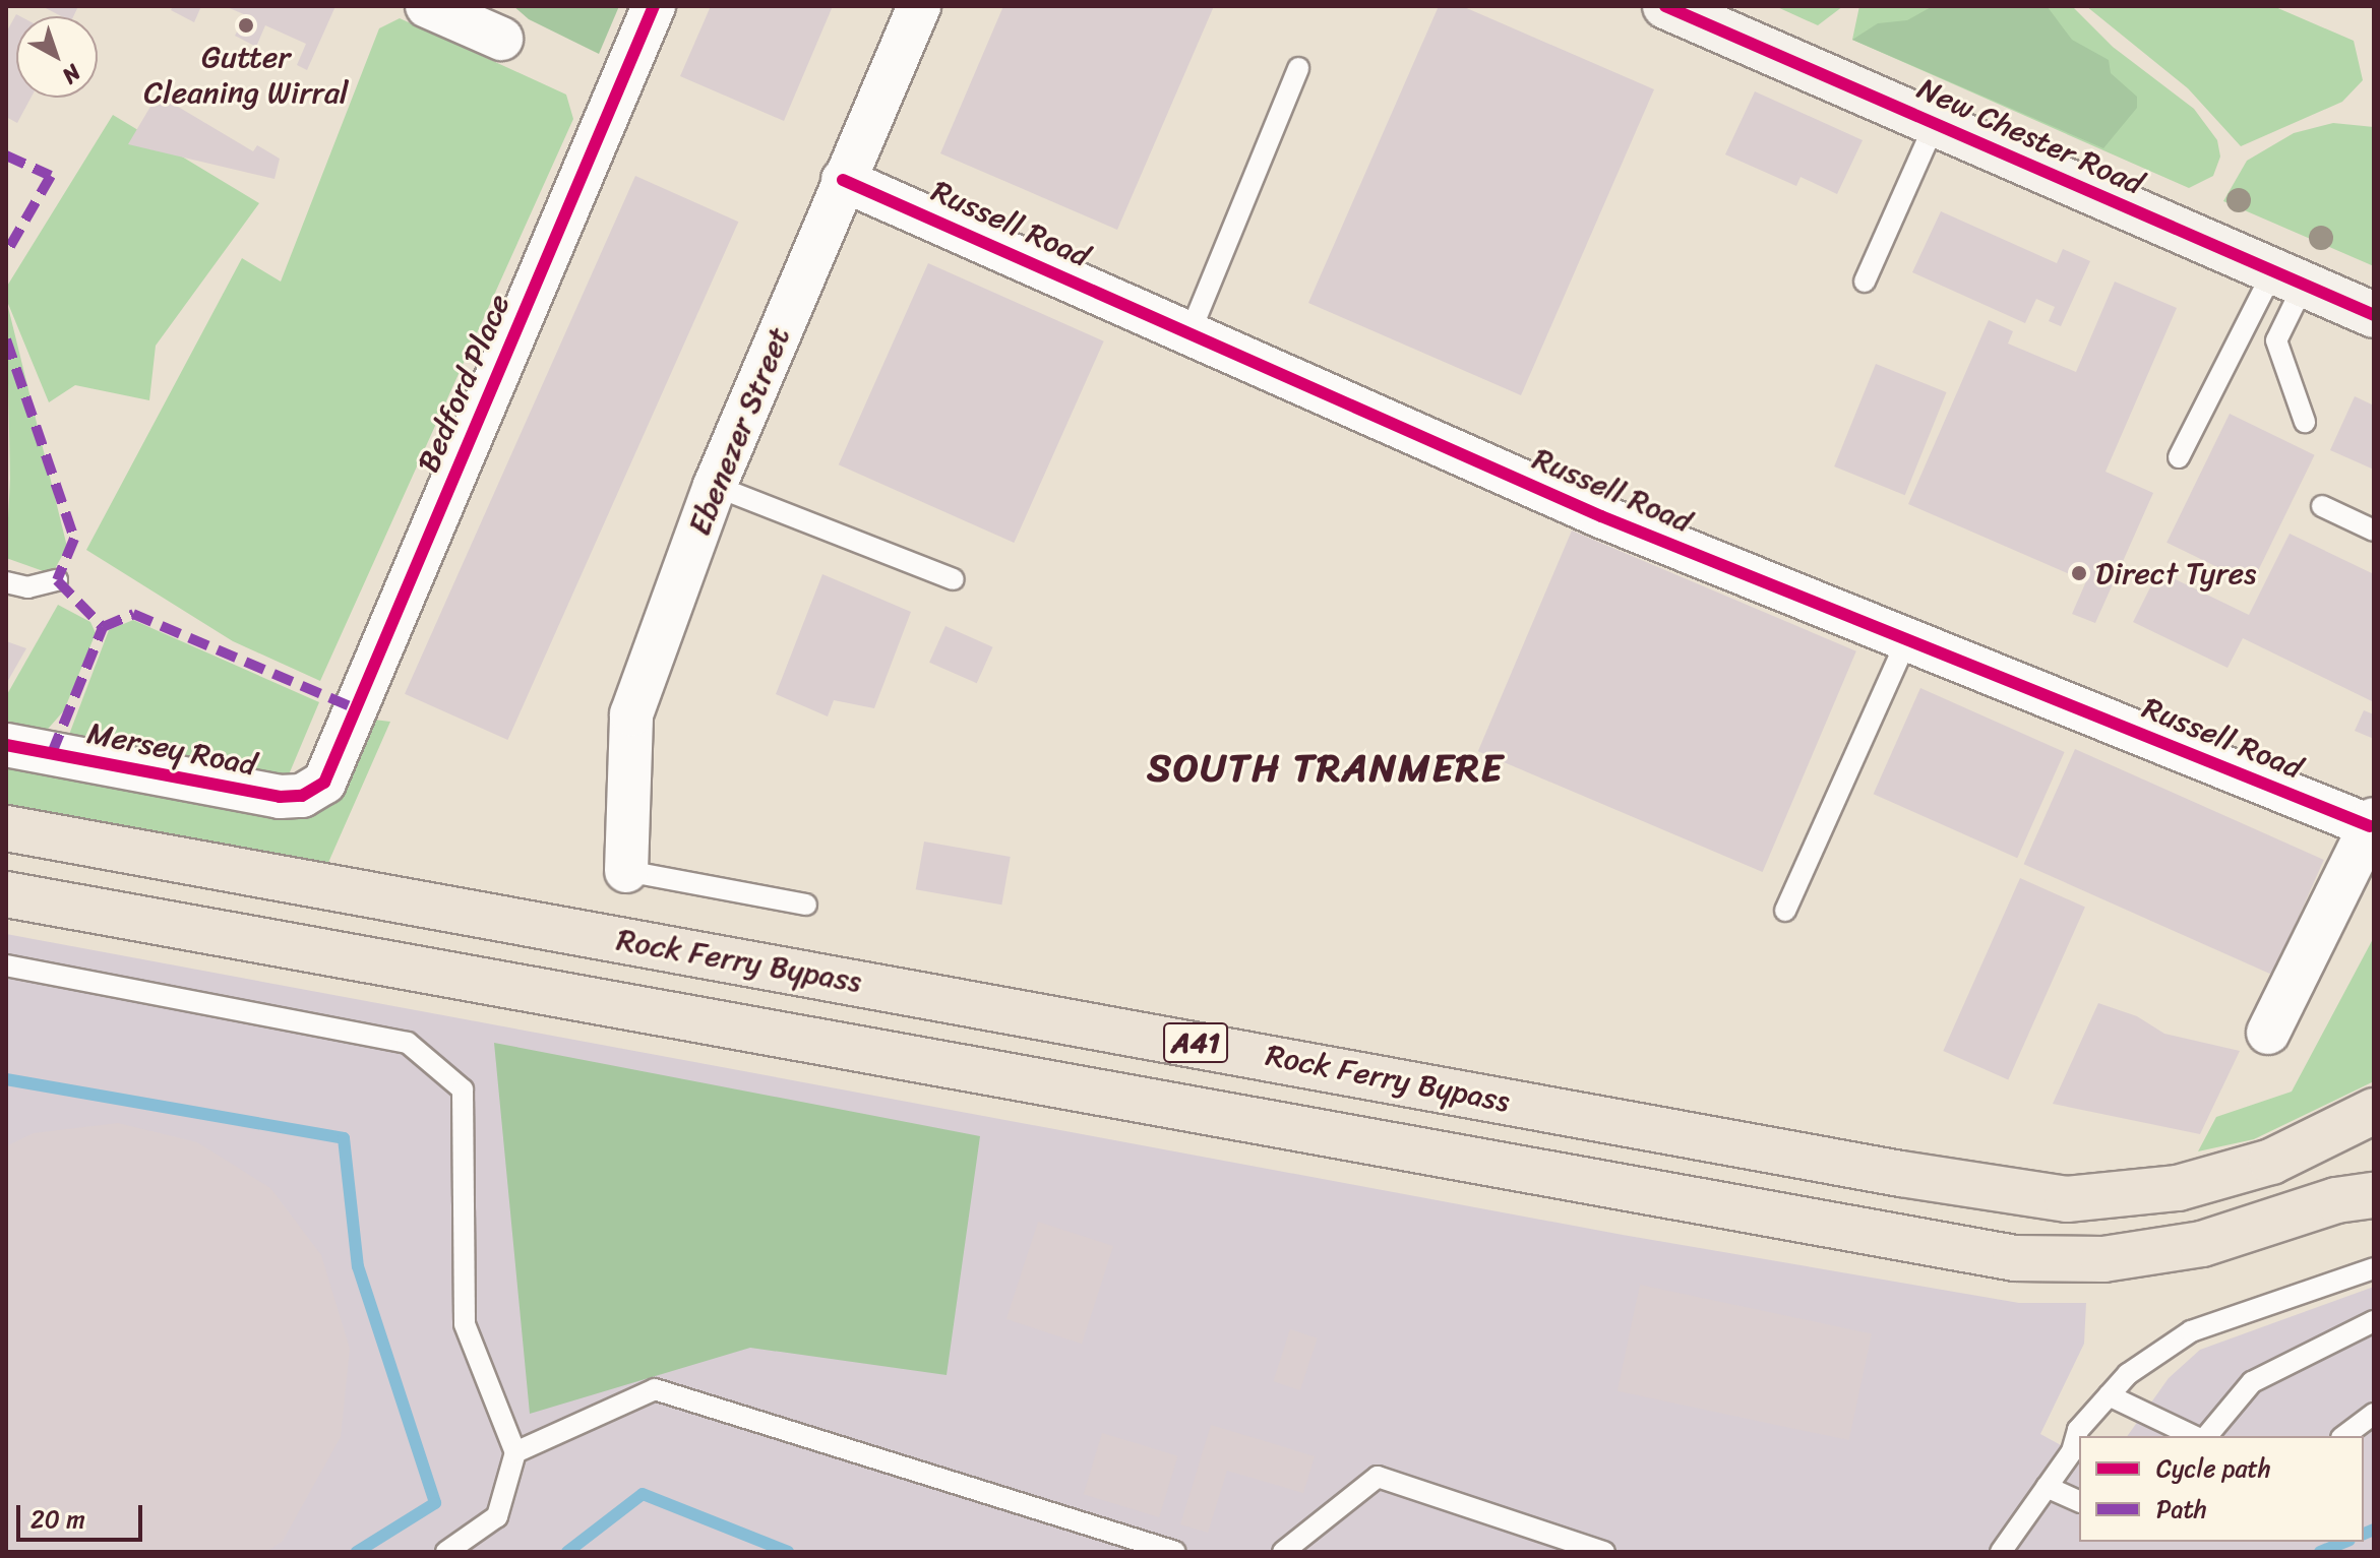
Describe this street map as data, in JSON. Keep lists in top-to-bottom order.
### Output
{
  "streets": {
    "highway": ["Rock Ferry Bypass", "A41"],
    "main road": ["New Chester Road"],
    "street": [
      "Russell Road",
      "Bedford Place",
      "Ebenezer Street",
      "Mersey Road"
    ]
  },
  "crossings": [
    ["Russell Road", "Ebenezer Street"],
    ["Bedford Place", "Mersey Road"]
  ],
  "districts": ["SOUTH TRANMERE"],
  "places": ["Gutter Cleaning Wirral", "Direct Tyres"],
  "legend": ["Cycle path", "Path"],
  "scale_bar": "20 m",
  "north": "bottom right"
}
